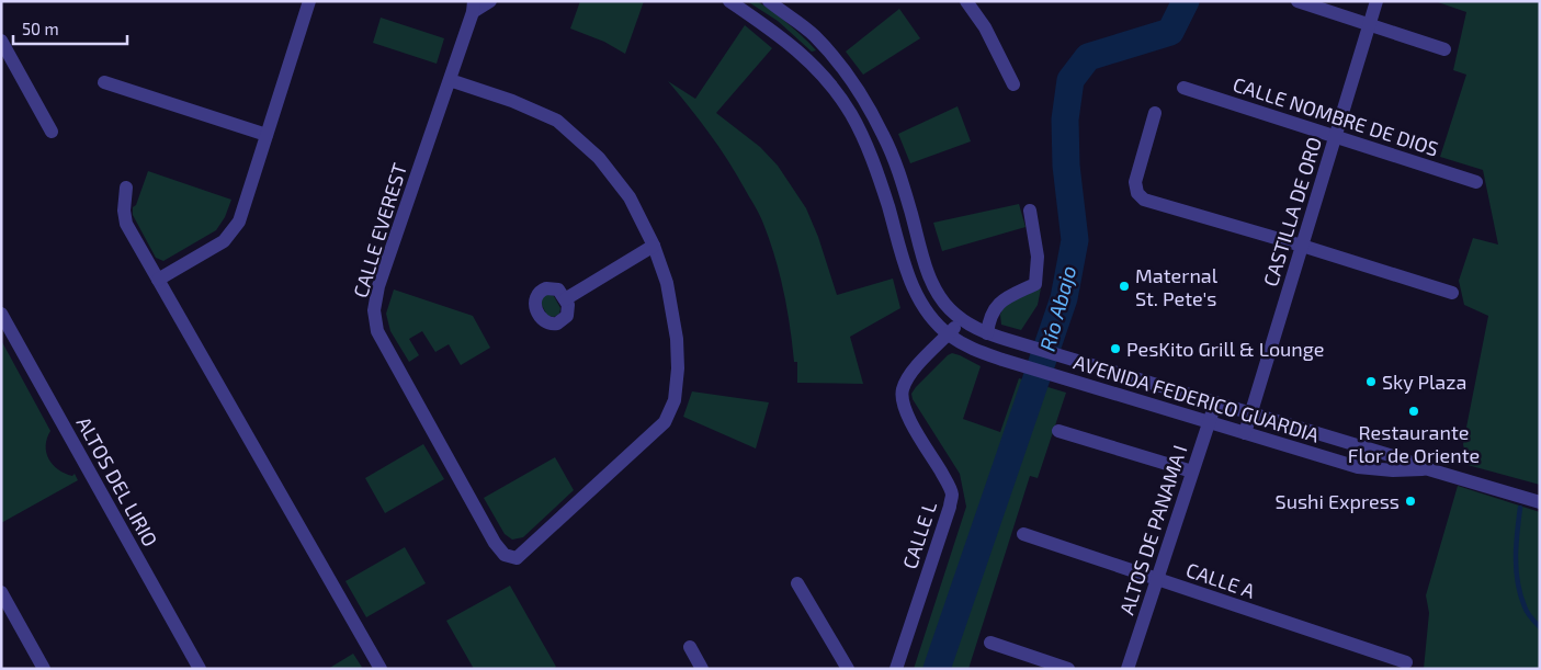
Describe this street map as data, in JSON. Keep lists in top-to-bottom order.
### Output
{
  "streets": {
    "street": [
      "CALLE NOMBRE DE DIOS",
      "CASTILLA DE ORO",
      "CALLE EVEREST",
      "AVENIDA FEDERICO GUARDIA",
      "ALTOS DEL LIRIO",
      "ALTOS DE PANAMA I",
      "CALLE L",
      "CALLE A"
    ]
  },
  "crossings": [
    ["CALLE NOMBRE DE DIOS", "CASTILLA DE ORO"],
    ["CASTILLA DE ORO", "AVENIDA FEDERICO GUARDIA"],
    ["AVENIDA FEDERICO GUARDIA", "ALTOS DE PANAMA I"],
    ["AVENIDA FEDERICO GUARDIA", "CALLE L"],
    ["ALTOS DE PANAMA I", "CALLE A"]
  ],
  "water": ["Río Abajo"],
  "places": [
    "Maternal St. Pete's",
    "PesKito Grill & Lounge",
    "Sky Plaza",
    "Restaurante Flor de Oriente",
    "Sushi Express"
  ],
  "scale_bar": "50 m"
}
